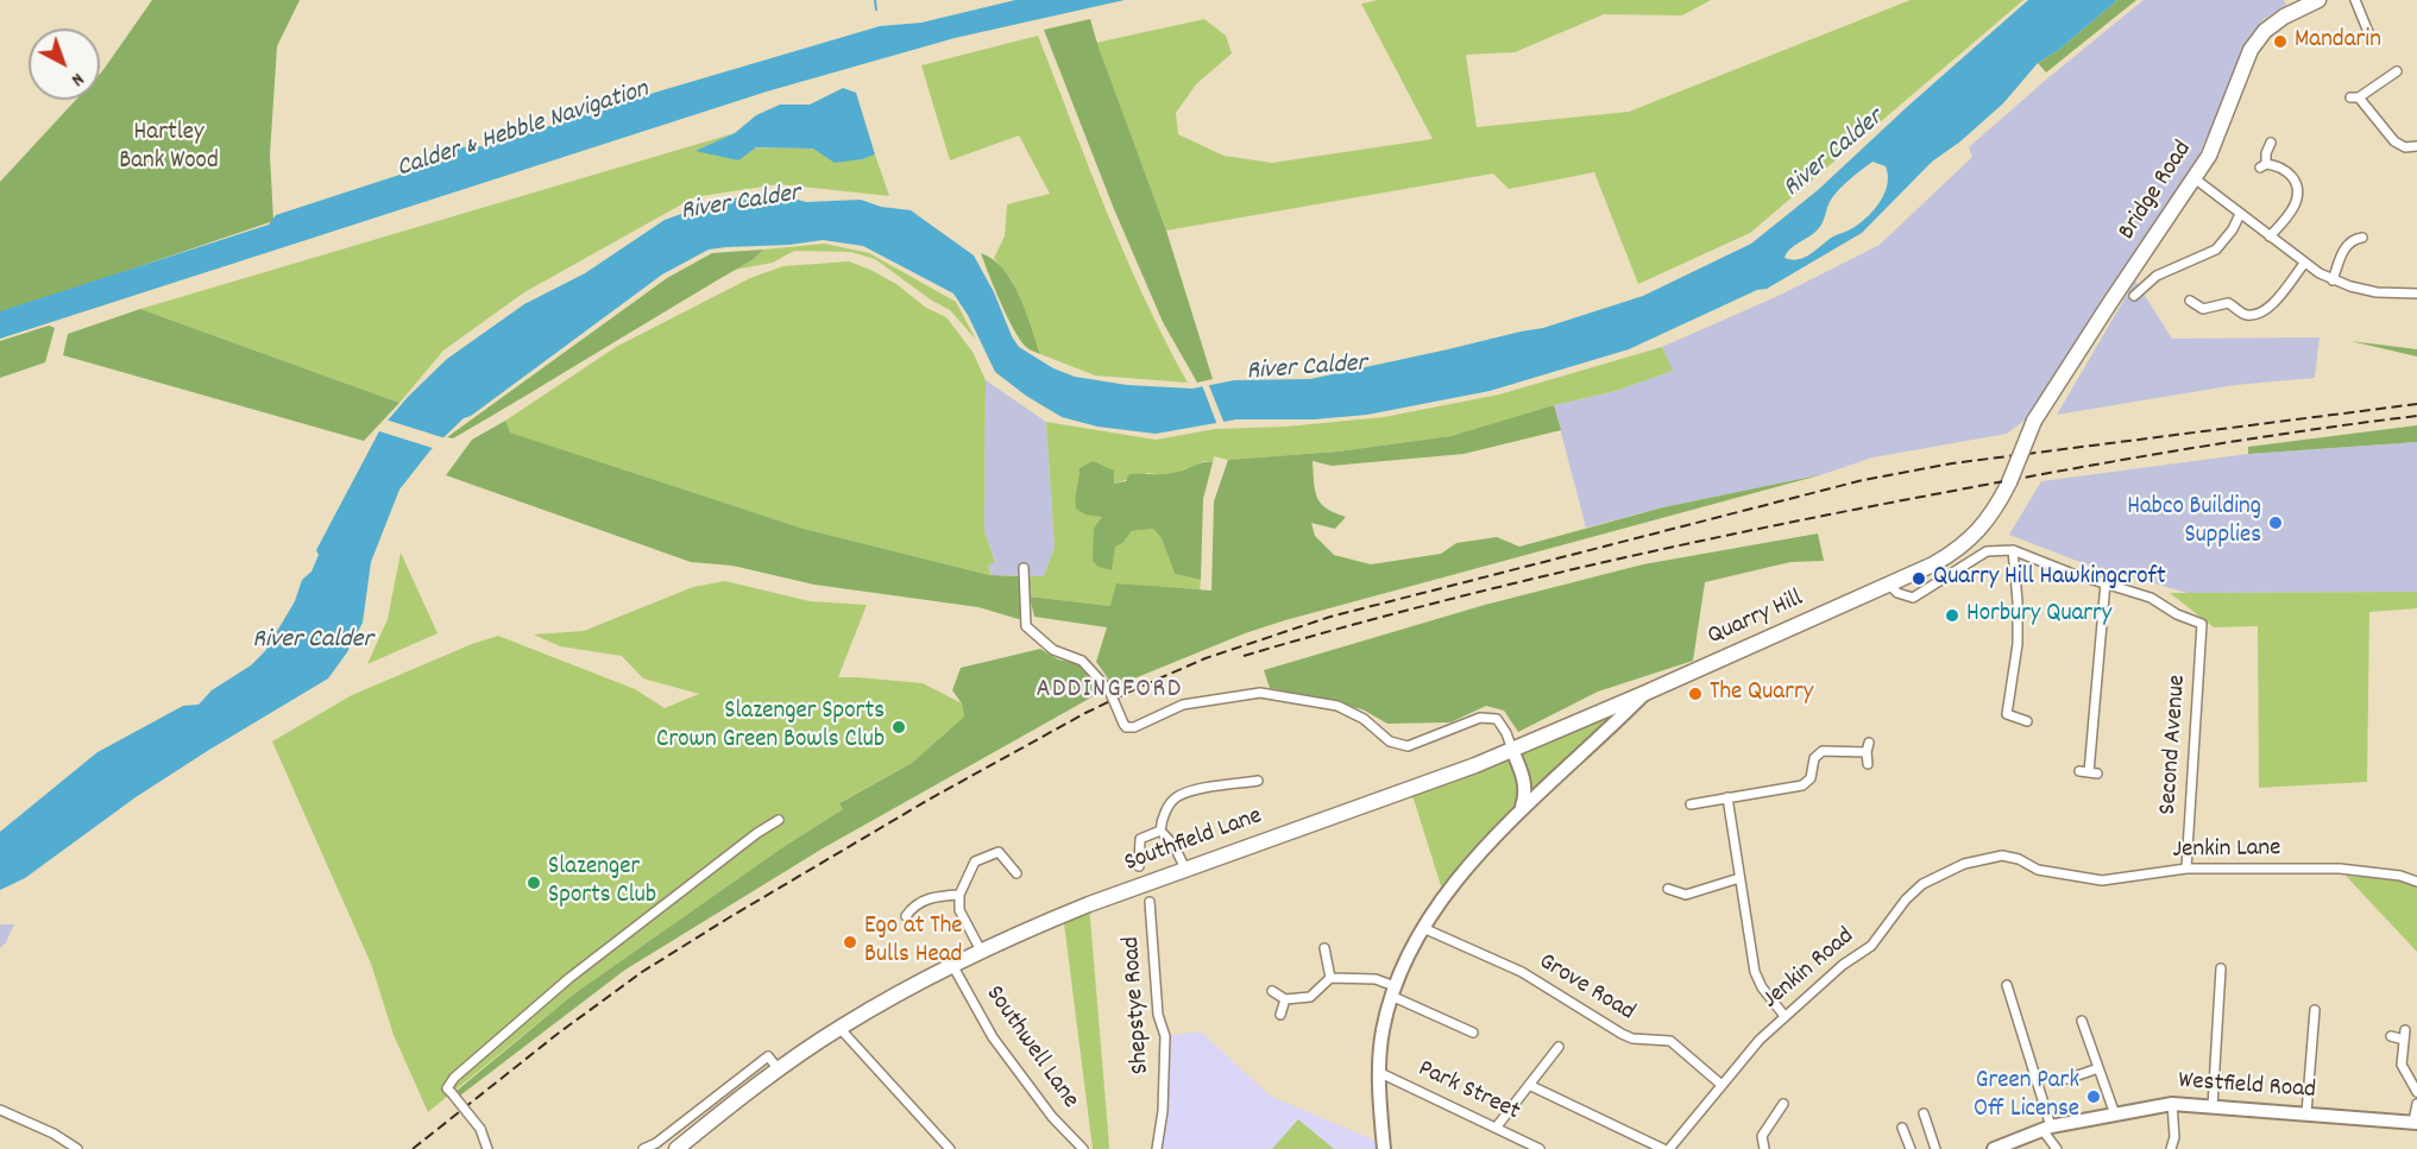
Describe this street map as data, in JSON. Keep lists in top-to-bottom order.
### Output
{
  "streets": {
    "highway": ["Bridge Road", "Quarry Hill", "Southfield Lane"],
    "main road": ["Westfield Road"],
    "street": [
      "Second Avenue",
      "Jenkin Lane",
      "Jenkin Road",
      "Grove Road",
      "Shepstye Road",
      "Southwell Lane",
      "Park Street"
    ]
  },
  "crossings": [
    ["Bridge Road", "Quarry Hill"],
    ["Quarry Hill", "Southfield Lane"],
    ["Quarry Hill", "Grove Road"],
    ["Quarry Hill", "Park Street"],
    ["Second Avenue", "Jenkin Lane"],
    ["Southfield Lane", "Southwell Lane"],
    ["Jenkin Lane", "Jenkin Road"],
    ["Jenkin Road", "Grove Road"]
  ],
  "districts": ["ADDINGFORD"],
  "water": ["Calder & Hebble Navigation", "River Calder"],
  "parks": ["Hartley Bank Wood"],
  "places": [
    "Mandarin",
    "Habco Building Supplies",
    "Quarry Hill Hawkingcroft",
    "Horbury Quarry",
    "The Quarry",
    "Slazenger Sports Crown Green Bowls Club",
    "Slazenger Sports Club",
    "Ego at The Bulls Head",
    "Green Park Off License"
  ],
  "north": "bottom right"
}
